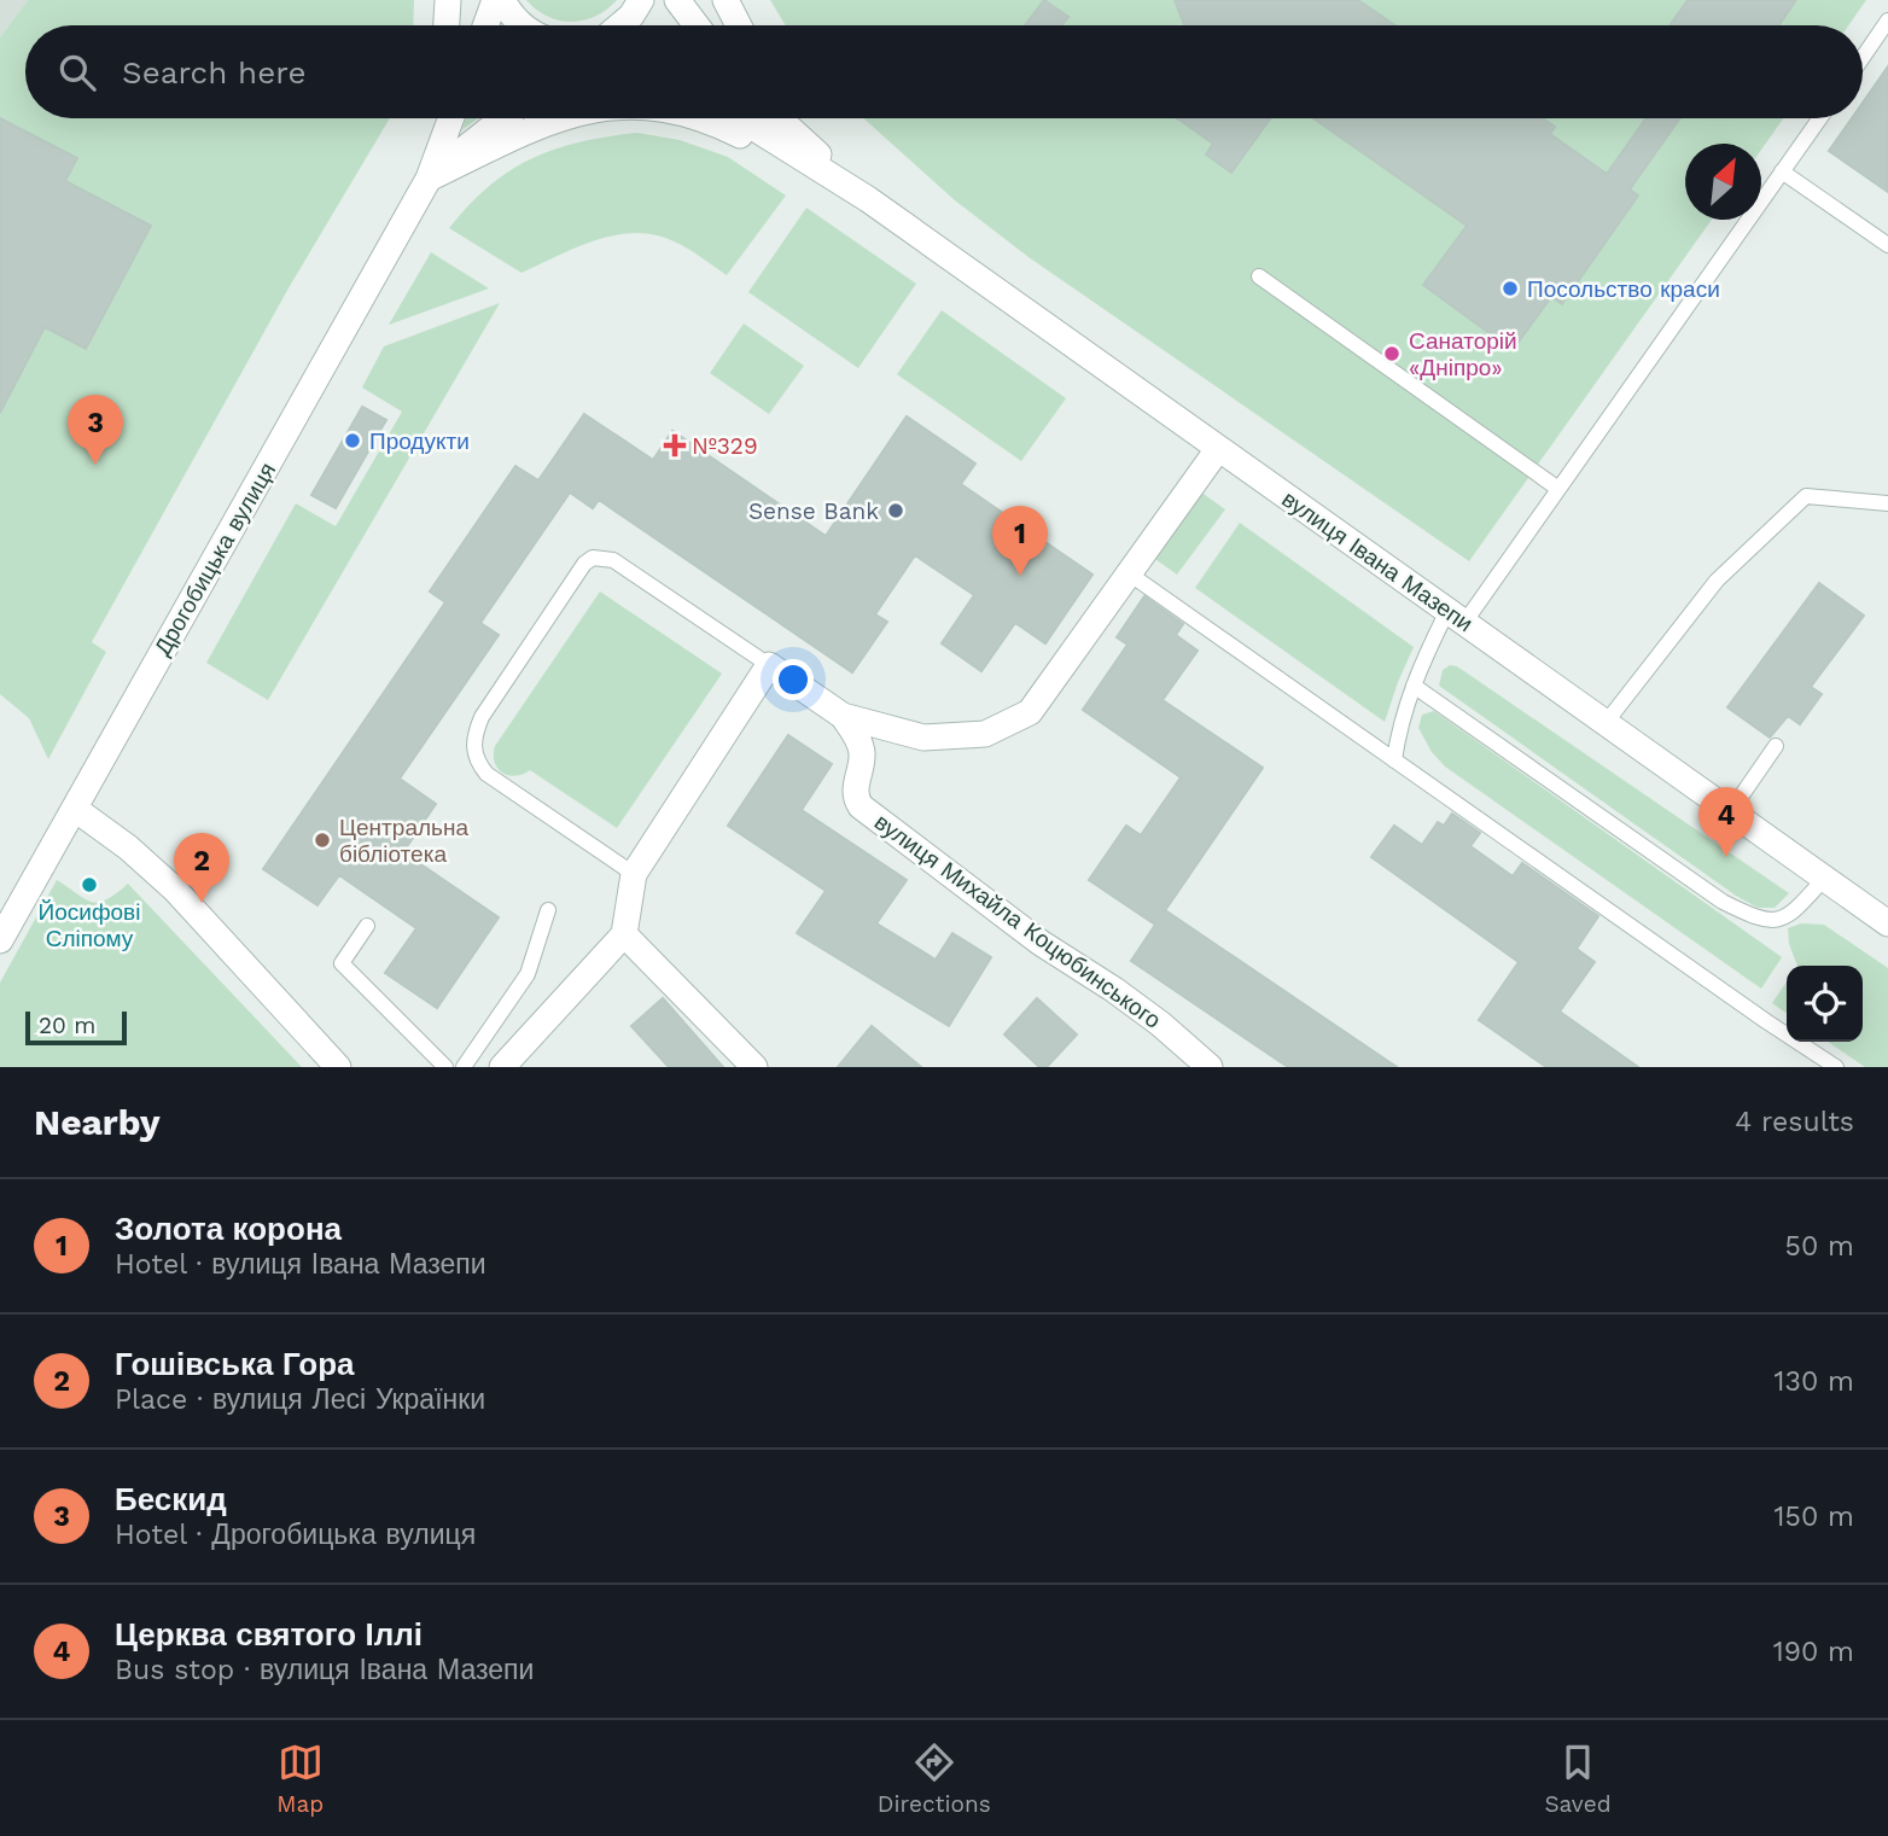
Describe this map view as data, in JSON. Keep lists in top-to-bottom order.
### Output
{
  "streets": {
    "street": ["Дрогобицька вулиця", "вулиця Івана Мазепи", "вулиця Михайла Коцюбинського"]
  },
  "places": {
    "other": [
      "Посольство краси",
      "Санаторій «Дніпро»",
      "Продукти",
      "Sense Bank",
      "Центральна бібліотека",
      "Йосифові Сліпому"
    ],
    "health": ["№329"]
  },
  "scale_bar": "20 m",
  "north": "top right",
  "page": {
    "search": "Search here",
    "pins": [
      "3",
      "1",
      "4",
      "2"
    ],
    "scale": "20 m",
    "heading": ["Nearby", "4 results"],
    "list": [
      {
        "mark": "1",
        "name": "Золота корона",
        "note": "Hotel · вулиця Івана Мазепи",
        "value": "50 m"
      },
      {
        "mark": "2",
        "name": "Гошівська Гора",
        "note": "Place · вулиця Лесі Українки",
        "value": "130 m"
      },
      {
        "mark": "3",
        "name": "Бескид",
        "note": "Hotel · Дрогобицька вулиця",
        "value": "150 m"
      },
      {
        "mark": "4",
        "name": "Церква святого Іллі",
        "note": "Bus stop · вулиця Івана Мазепи",
        "value": "190 m"
      }
    ],
    "nav": ["Map", "Directions", "Saved"]
  }
}
